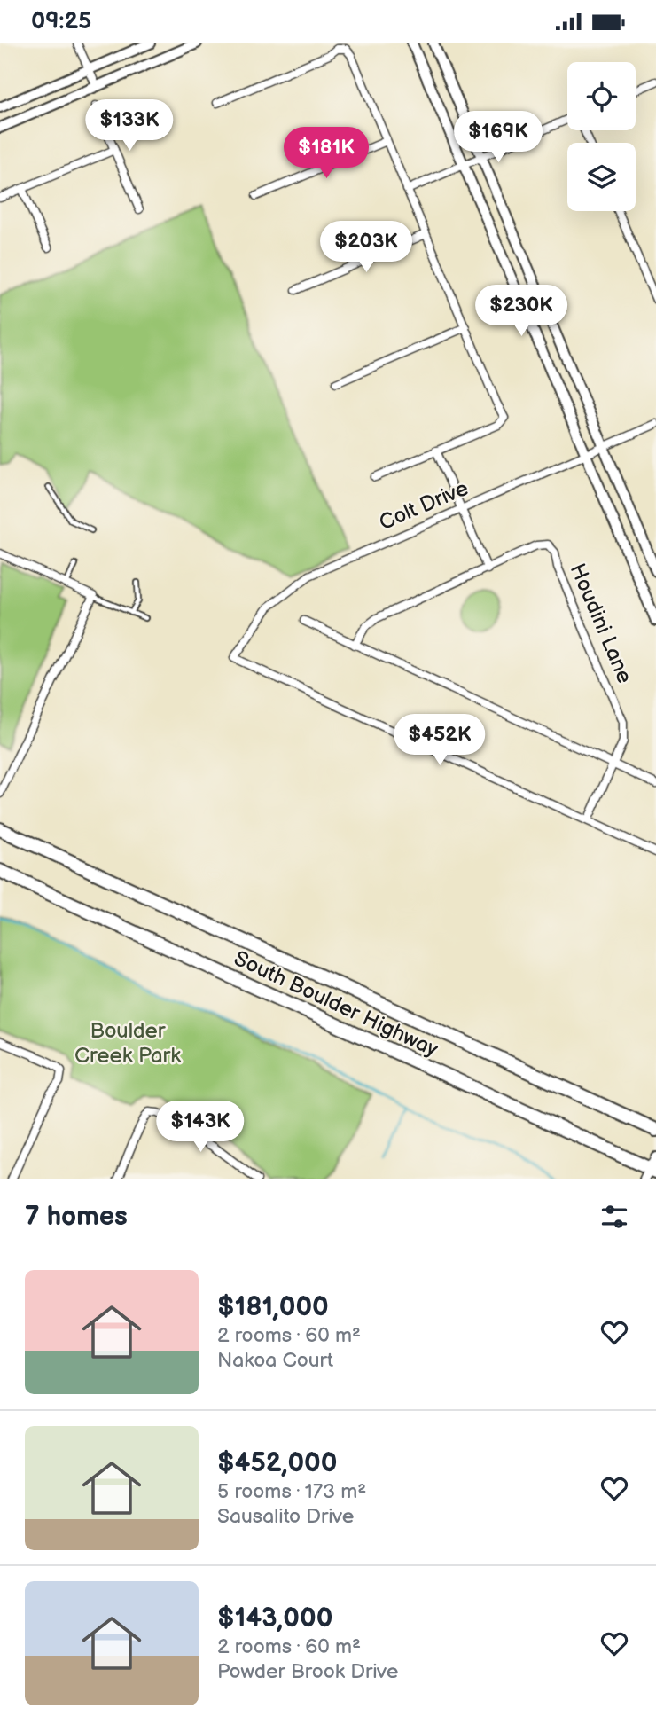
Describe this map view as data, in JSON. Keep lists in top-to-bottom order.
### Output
{
  "streets": {
    "main road": ["South Boulder Highway"],
    "street": ["Colt Drive", "Houdini Lane"]
  },
  "crossings": [
    ["Colt Drive", "Houdini Lane"]
  ],
  "parks": ["Boulder Creek Park"],
  "page": {
    "status": "09:25",
    "price": [
      "$133K",
      "$169K",
      "$181K",
      "$203K",
      "$230K",
      "$452K",
      "$143K"
    ],
    "heading": "7 homes",
    "list": [
      {
        "name": "$181,000",
        "note": "2 rooms · 60 m² · Nakoa Court"
      },
      {
        "name": "$452,000",
        "note": "5 rooms · 173 m² · Sausalito Drive"
      },
      {
        "name": "$143,000",
        "note": "2 rooms · 60 m² · Powder Brook Drive"
      }
    ]
  }
}
